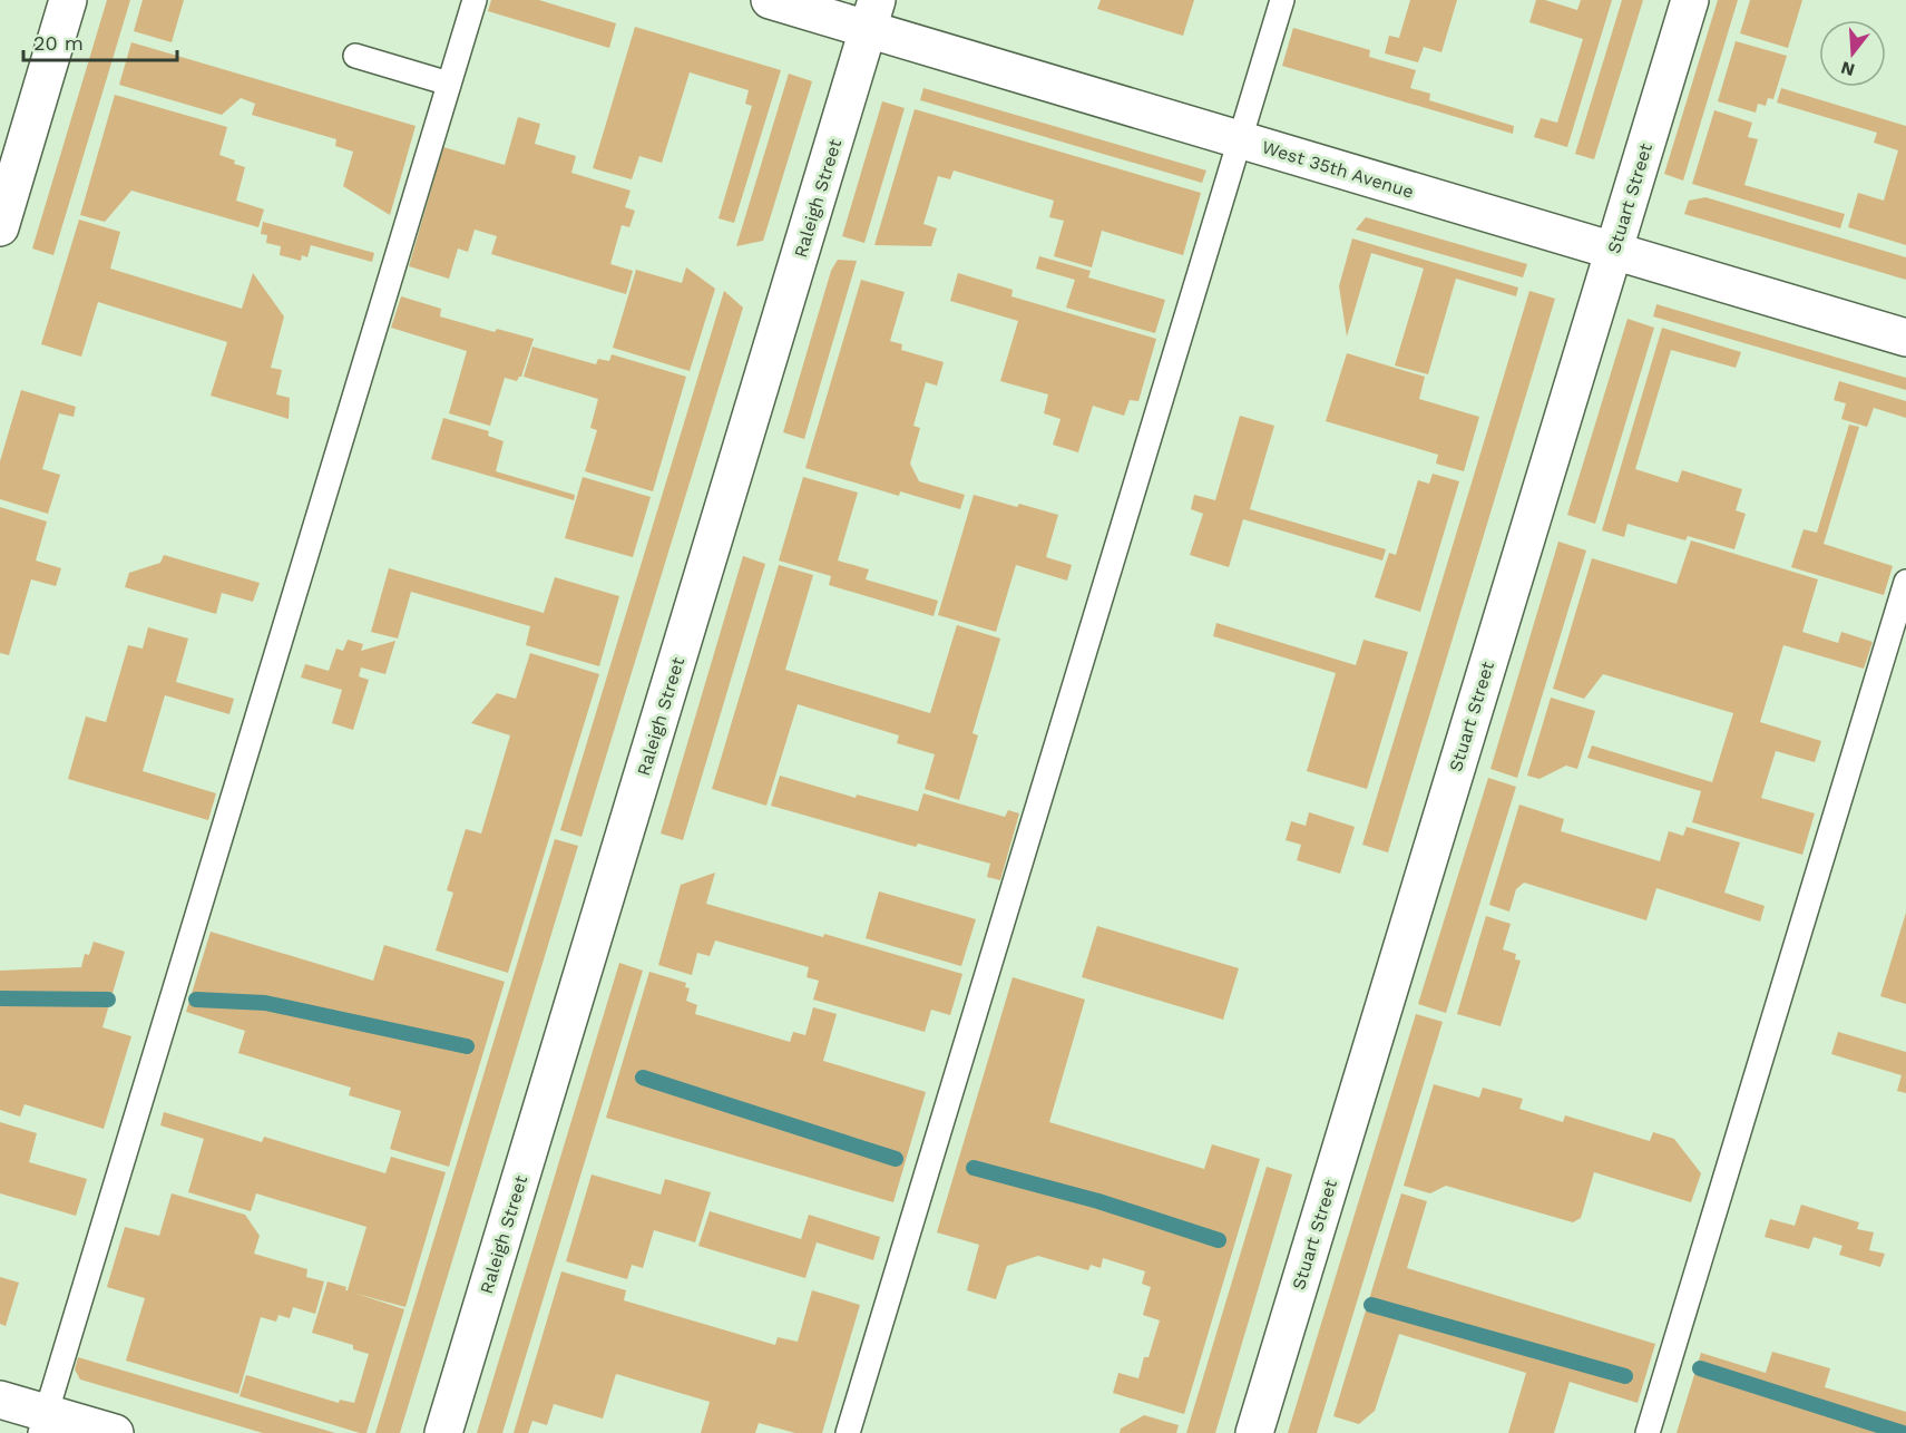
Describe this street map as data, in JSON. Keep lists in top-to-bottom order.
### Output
{
  "streets": {
    "street": ["West 35th Avenue", "Raleigh Street", "Stuart Street"]
  },
  "crossings": [
    ["West 35th Avenue", "Raleigh Street"],
    ["West 35th Avenue", "Stuart Street"]
  ],
  "scale_bar": "20 m",
  "north": "bottom"
}
